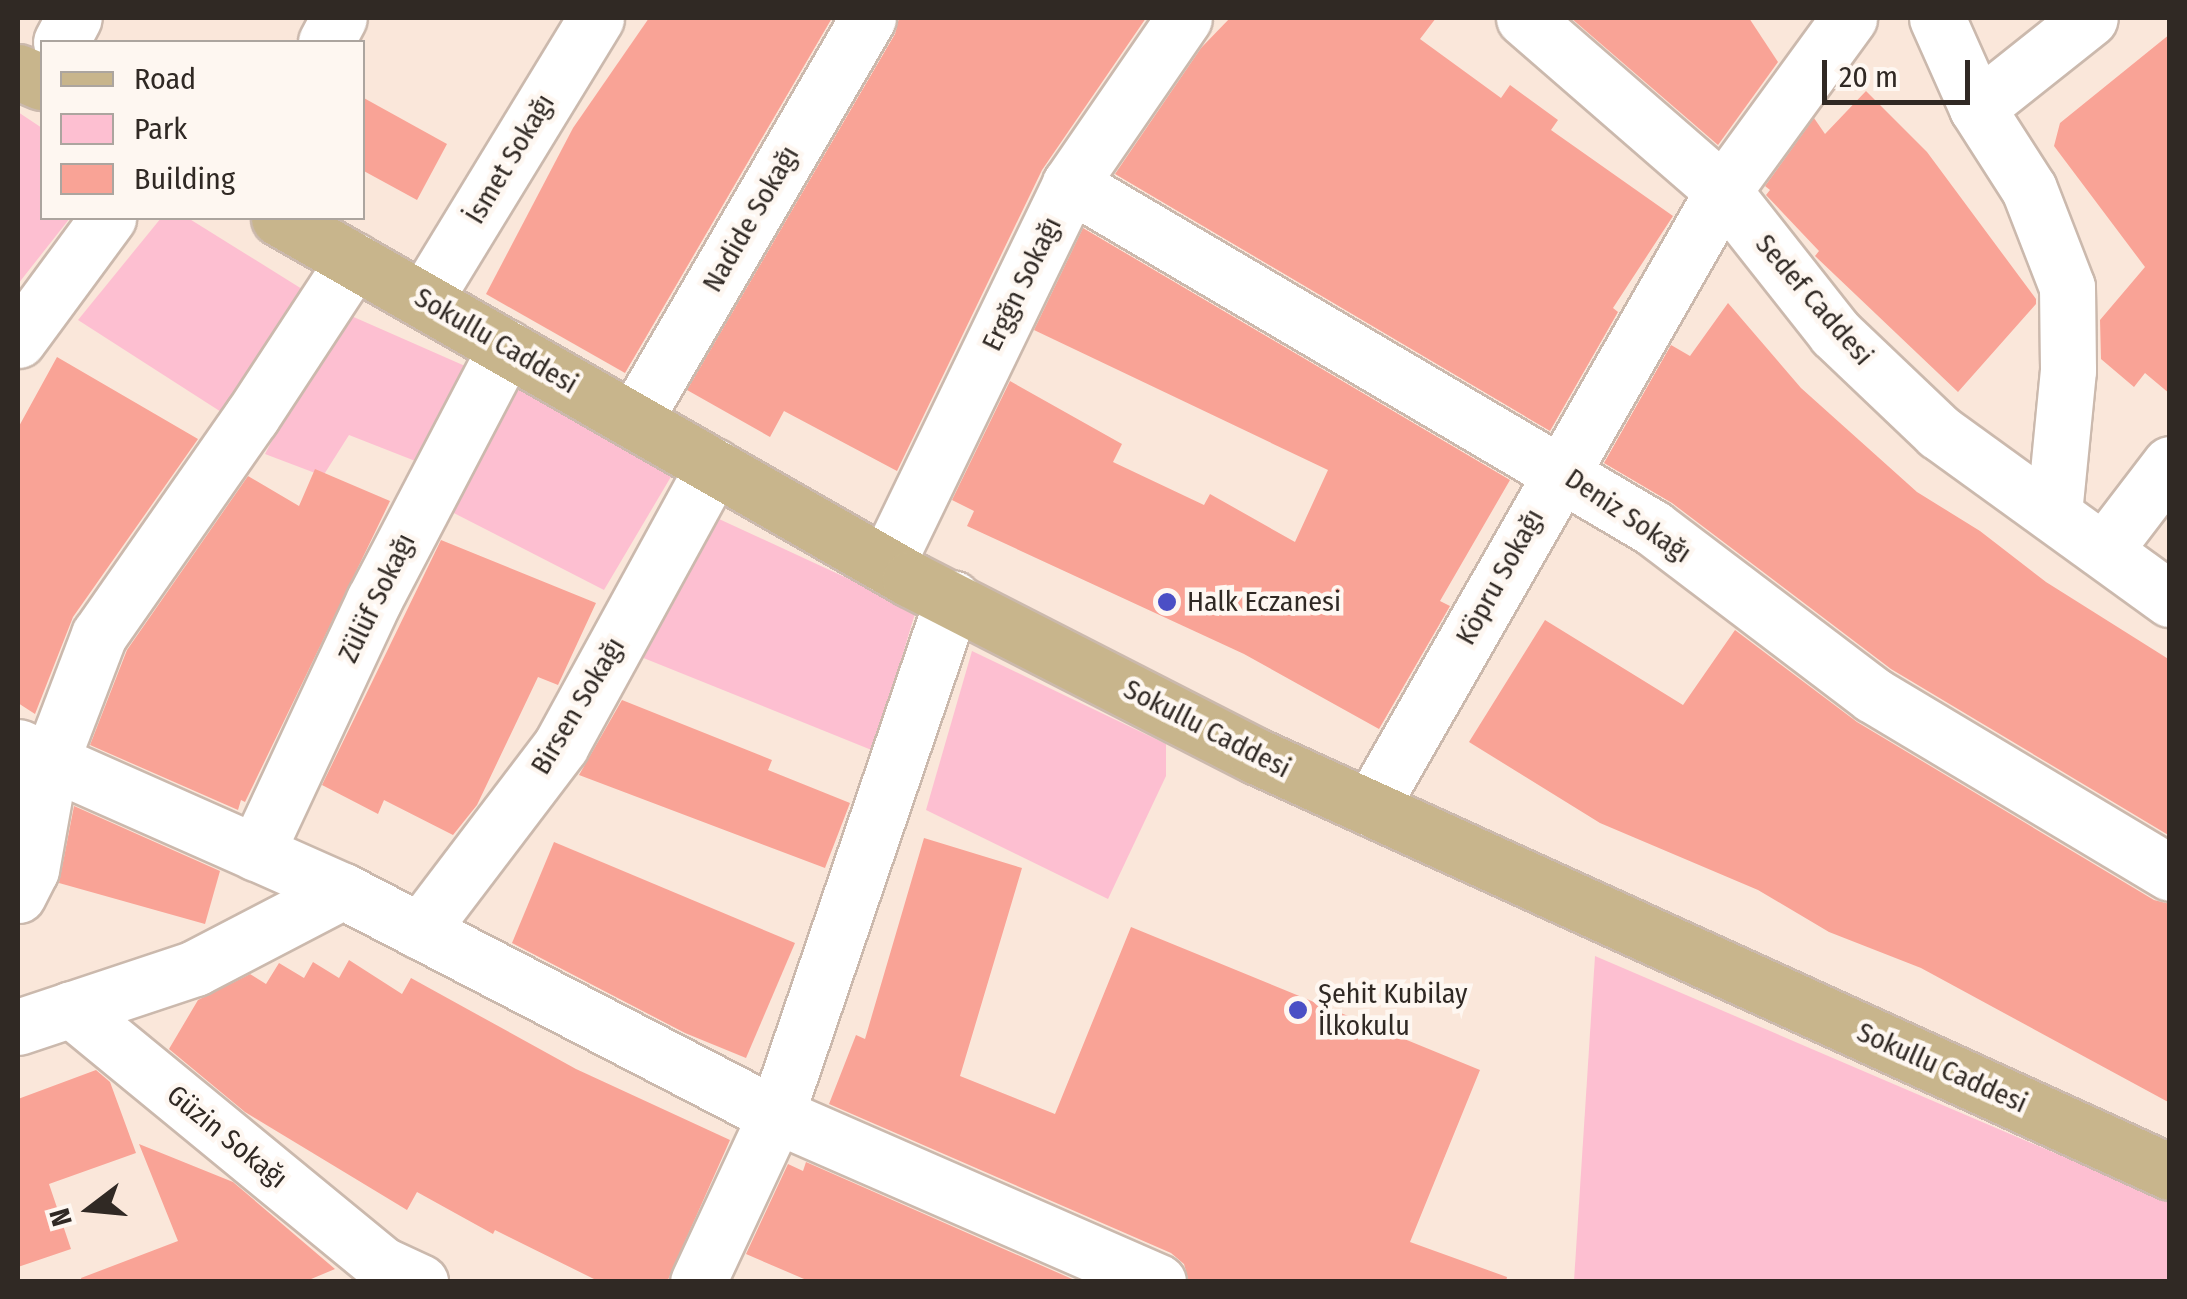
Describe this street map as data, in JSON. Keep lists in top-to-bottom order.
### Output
{
  "streets": {
    "main road": ["Sokullu Caddesi"],
    "street": [
      "İsmet Sokağı",
      "Nadide Sokağı",
      "Ergğn Sokağı",
      "Sedef Caddesi",
      "Deniz Sokağı",
      "Köpru Sokağı",
      "Zülüf Sokağı",
      "Birsen Sokağı",
      "Güzin Sokağı"
    ]
  },
  "crossings": [
    ["İsmet Sokağı", "Sokullu Caddesi"],
    ["Nadide Sokağı", "Sokullu Caddesi"],
    ["Ergğn Sokağı", "Sokullu Caddesi"],
    ["Ergğn Sokağı", "Deniz Sokağı"],
    ["Sedef Caddesi", "Köpru Sokağı"],
    ["Sokullu Caddesi", "Köpru Sokağı"],
    ["Sokullu Caddesi", "Zülüf Sokağı"],
    ["Sokullu Caddesi", "Birsen Sokağı"],
    ["Deniz Sokağı", "Köpru Sokağı"]
  ],
  "places": ["Halk Eczanesi", "Şehit Kubilay İlkokulu"],
  "legend": ["Road", "Park", "Building"],
  "scale_bar": "20 m",
  "north": "left"
}
